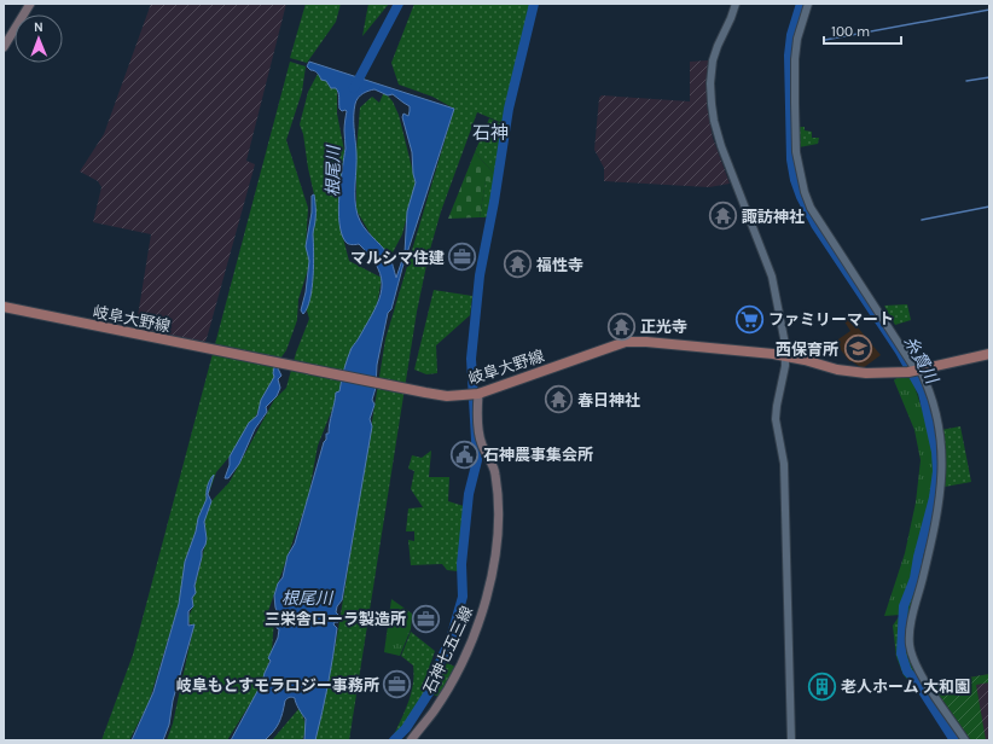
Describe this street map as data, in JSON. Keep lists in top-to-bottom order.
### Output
{
  "streets": {
    "main road": ["岐阜大野線", "石神七五三線"]
  },
  "crossings": [
    ["岐阜大野線", "石神七五三線"]
  ],
  "districts": ["石神"],
  "water": ["根尾川", "糸貫川"],
  "places": {
    "temple": [
      "諏訪神社",
      "福性寺",
      "正光寺",
      "春日神社"
    ],
    "office": ["マルシマ住建", "三栄舎ローラ製造所", "岐阜もとすモラロジー事務所"],
    "supermarket": ["ファミリーマート"],
    "school or university": ["西保育所"],
    "public building": ["石神農事集会所"],
    "building": ["老人ホーム 大和園"]
  },
  "scale_bar": "100 m",
  "north": "top"
}
